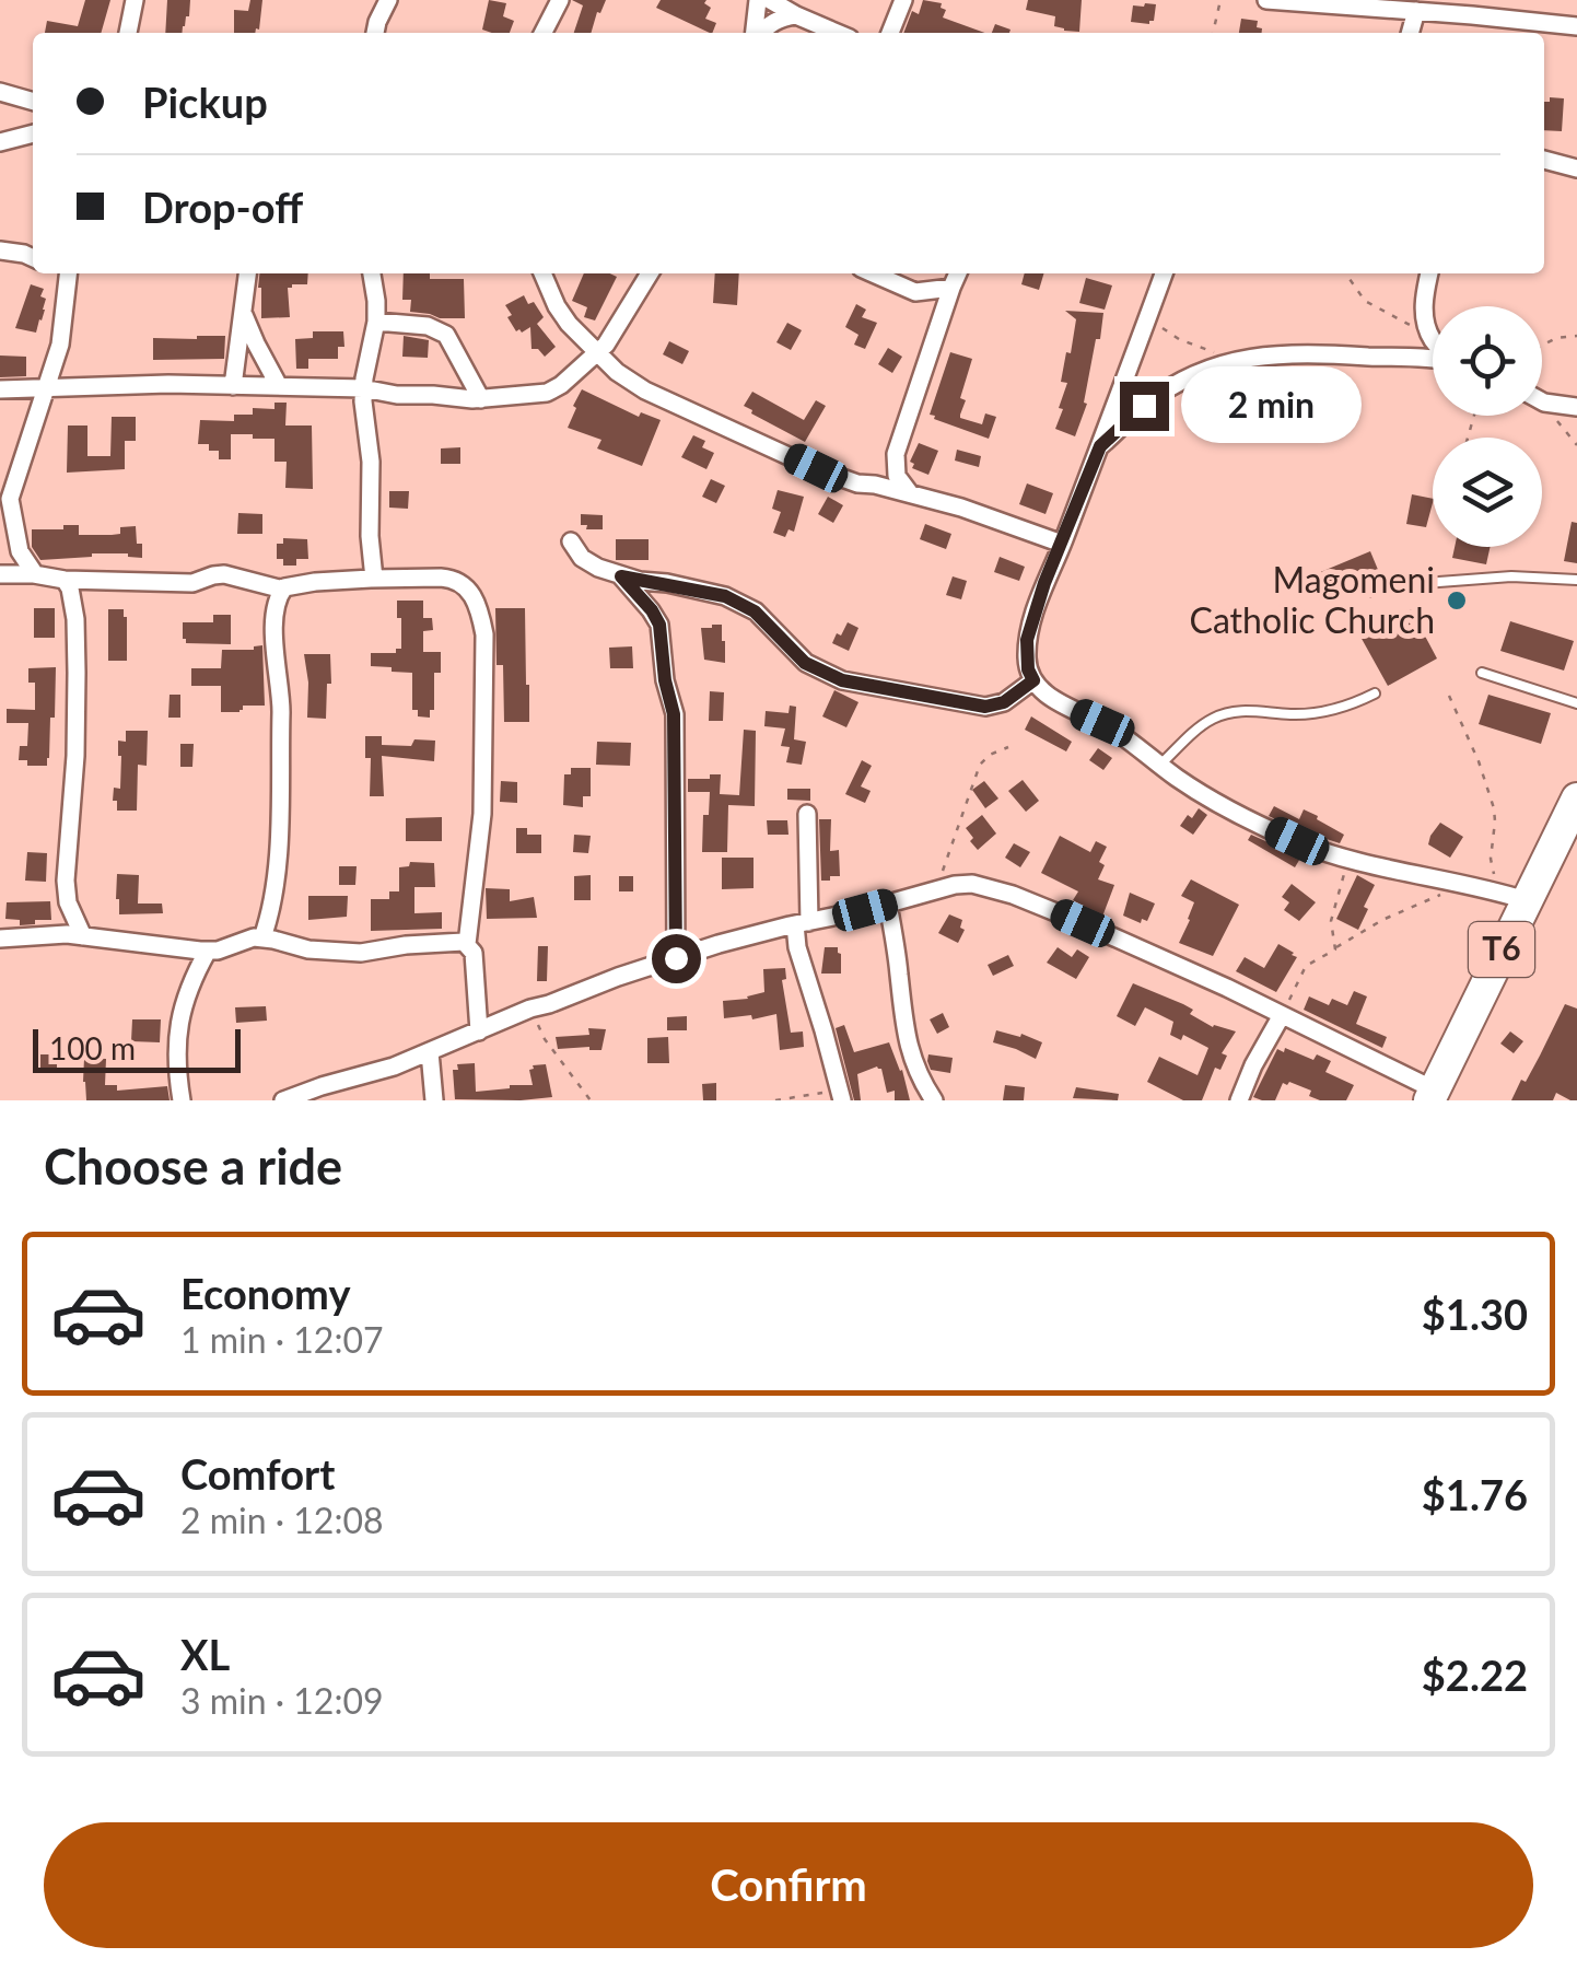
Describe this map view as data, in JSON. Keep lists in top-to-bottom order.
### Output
{
  "streets": {
    "highway": ["T6"]
  },
  "places": ["Magomeni Catholic Church"],
  "scale_bar": "100 m",
  "page": {
    "banner": ["Pickup", "Drop-off"],
    "bubble": "2 min",
    "scale": "100 m",
    "heading": "Choose a ride",
    "list": [
      {
        "name": "Economy",
        "note": "1 min · 12:07",
        "value": "$1.30"
      },
      {
        "name": "Comfort",
        "note": "2 min · 12:08",
        "value": "$1.76"
      },
      {
        "name": "XL",
        "note": "3 min · 12:09",
        "value": "$2.22"
      }
    ],
    "buttons": "Confirm"
  }
}
